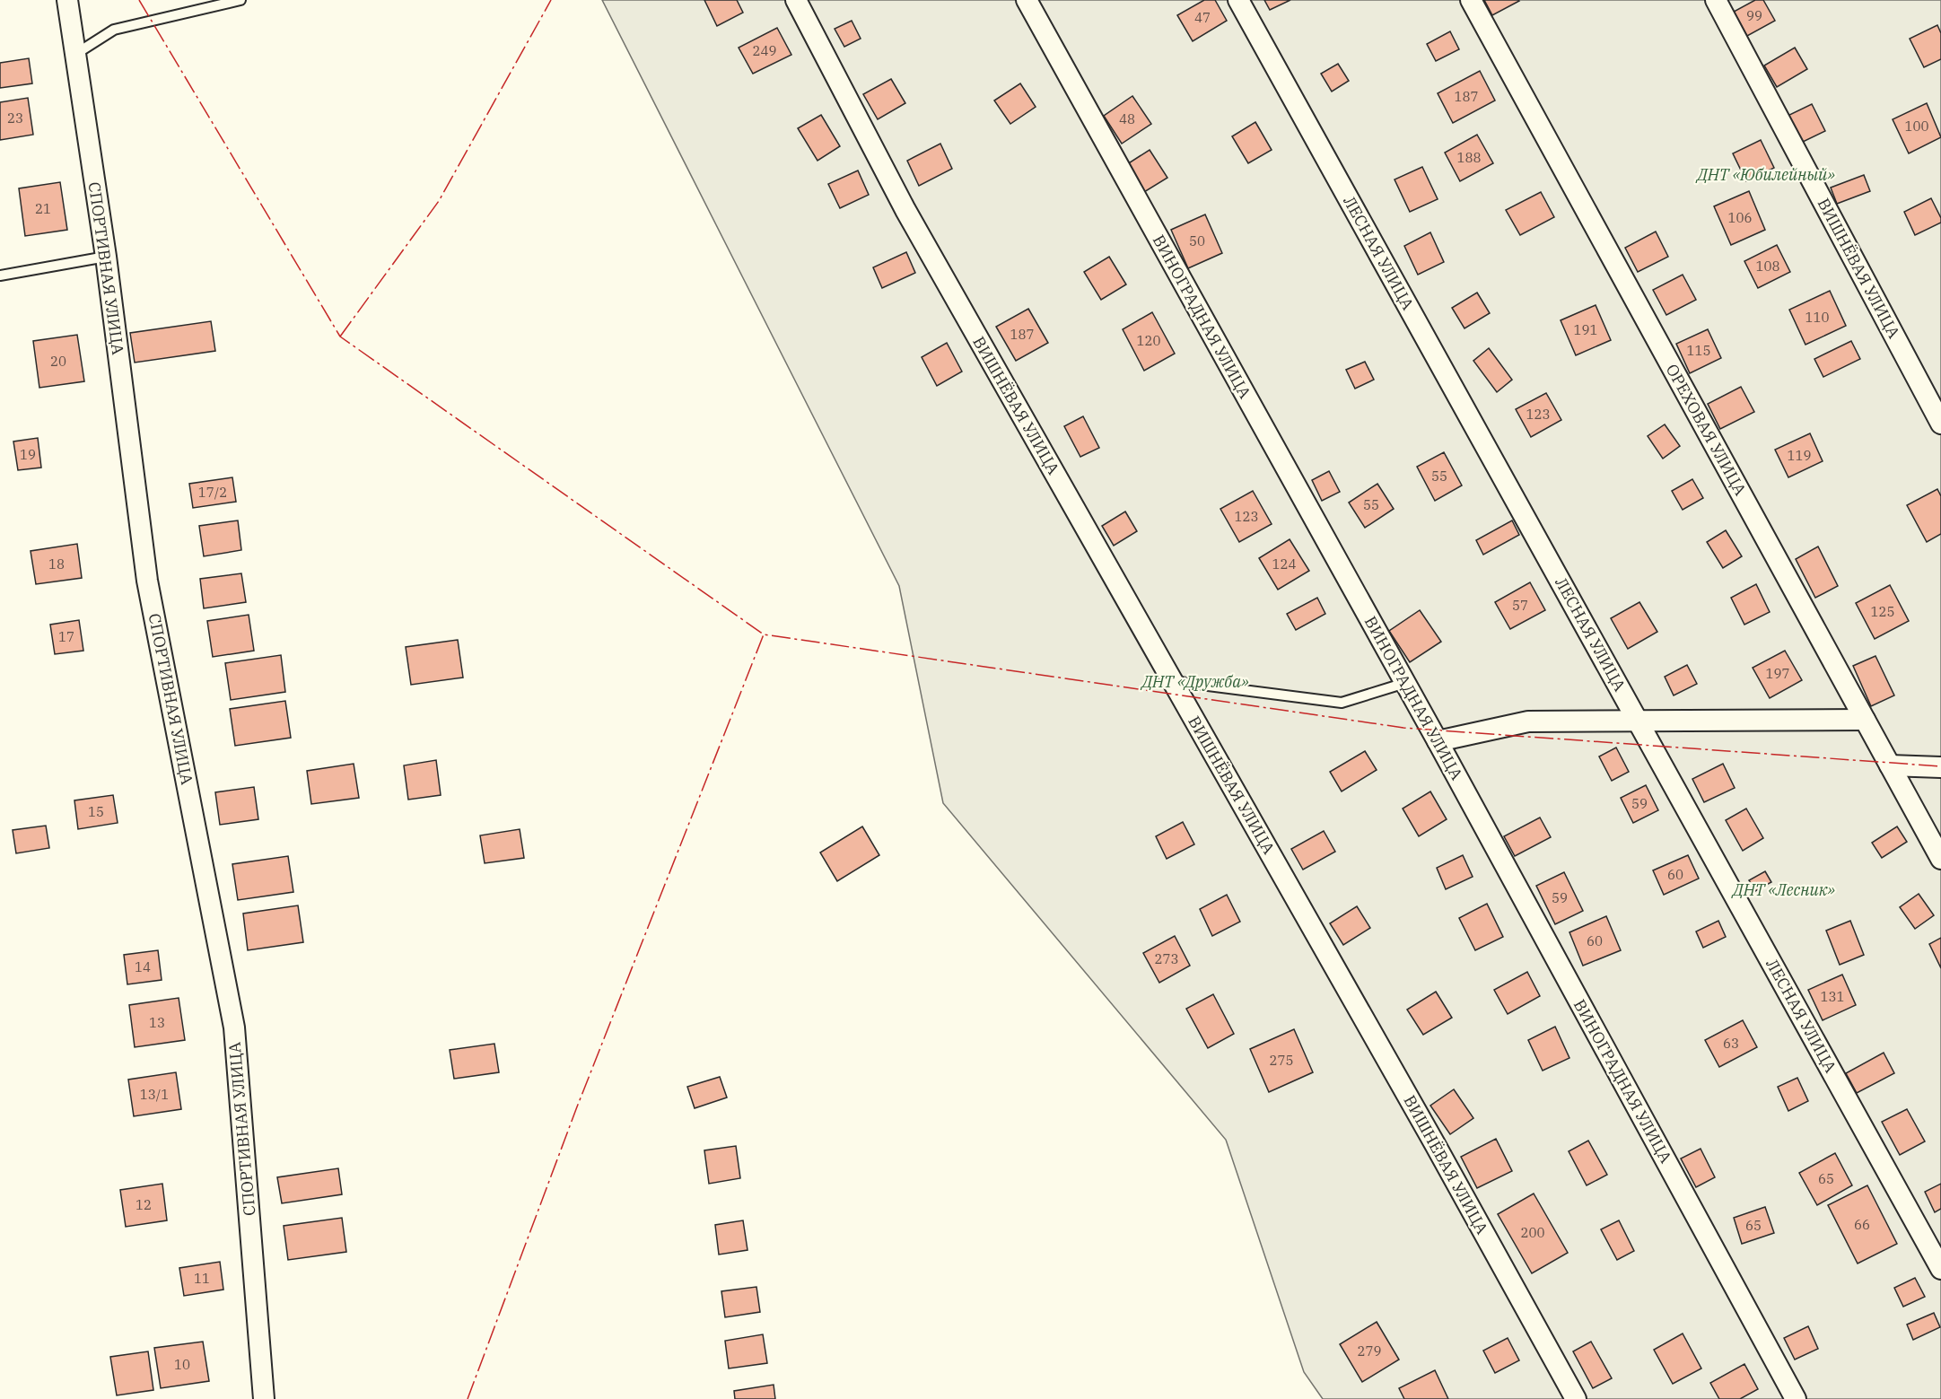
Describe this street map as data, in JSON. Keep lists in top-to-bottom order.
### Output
{
  "streets": {
    "street": [
      "ЛЕСНАЯ УЛИЦА",
      "СПОРТИВНАЯ УЛИЦА",
      "ВИШНЁВАЯ УЛИЦА",
      "ВИНОГРАДНАЯ УЛИЦА",
      "ОРЕХОВАЯ УЛИЦА"
    ]
  },
  "parks": ["ДНТ «Юбилейный»", "ДНТ «Дружба»", "ДНТ «Лесник»"],
  "house_numbers": [
    "99",
    "47",
    "249",
    "187",
    "23",
    "48",
    "100",
    "188",
    "21",
    "106",
    "50",
    "108",
    "110",
    "191",
    "187",
    "120",
    "115",
    "20",
    "123",
    "19",
    "119",
    "55",
    "17/2",
    "55",
    "123",
    "18",
    "124",
    "57",
    "125",
    "17",
    "197",
    "59",
    "15",
    "60",
    "59",
    "60",
    "273",
    "14",
    "131",
    "13",
    "63",
    "275",
    "13/1",
    "65",
    "12",
    "66",
    "65",
    "200",
    "11",
    "279",
    "10"
  ]
}
